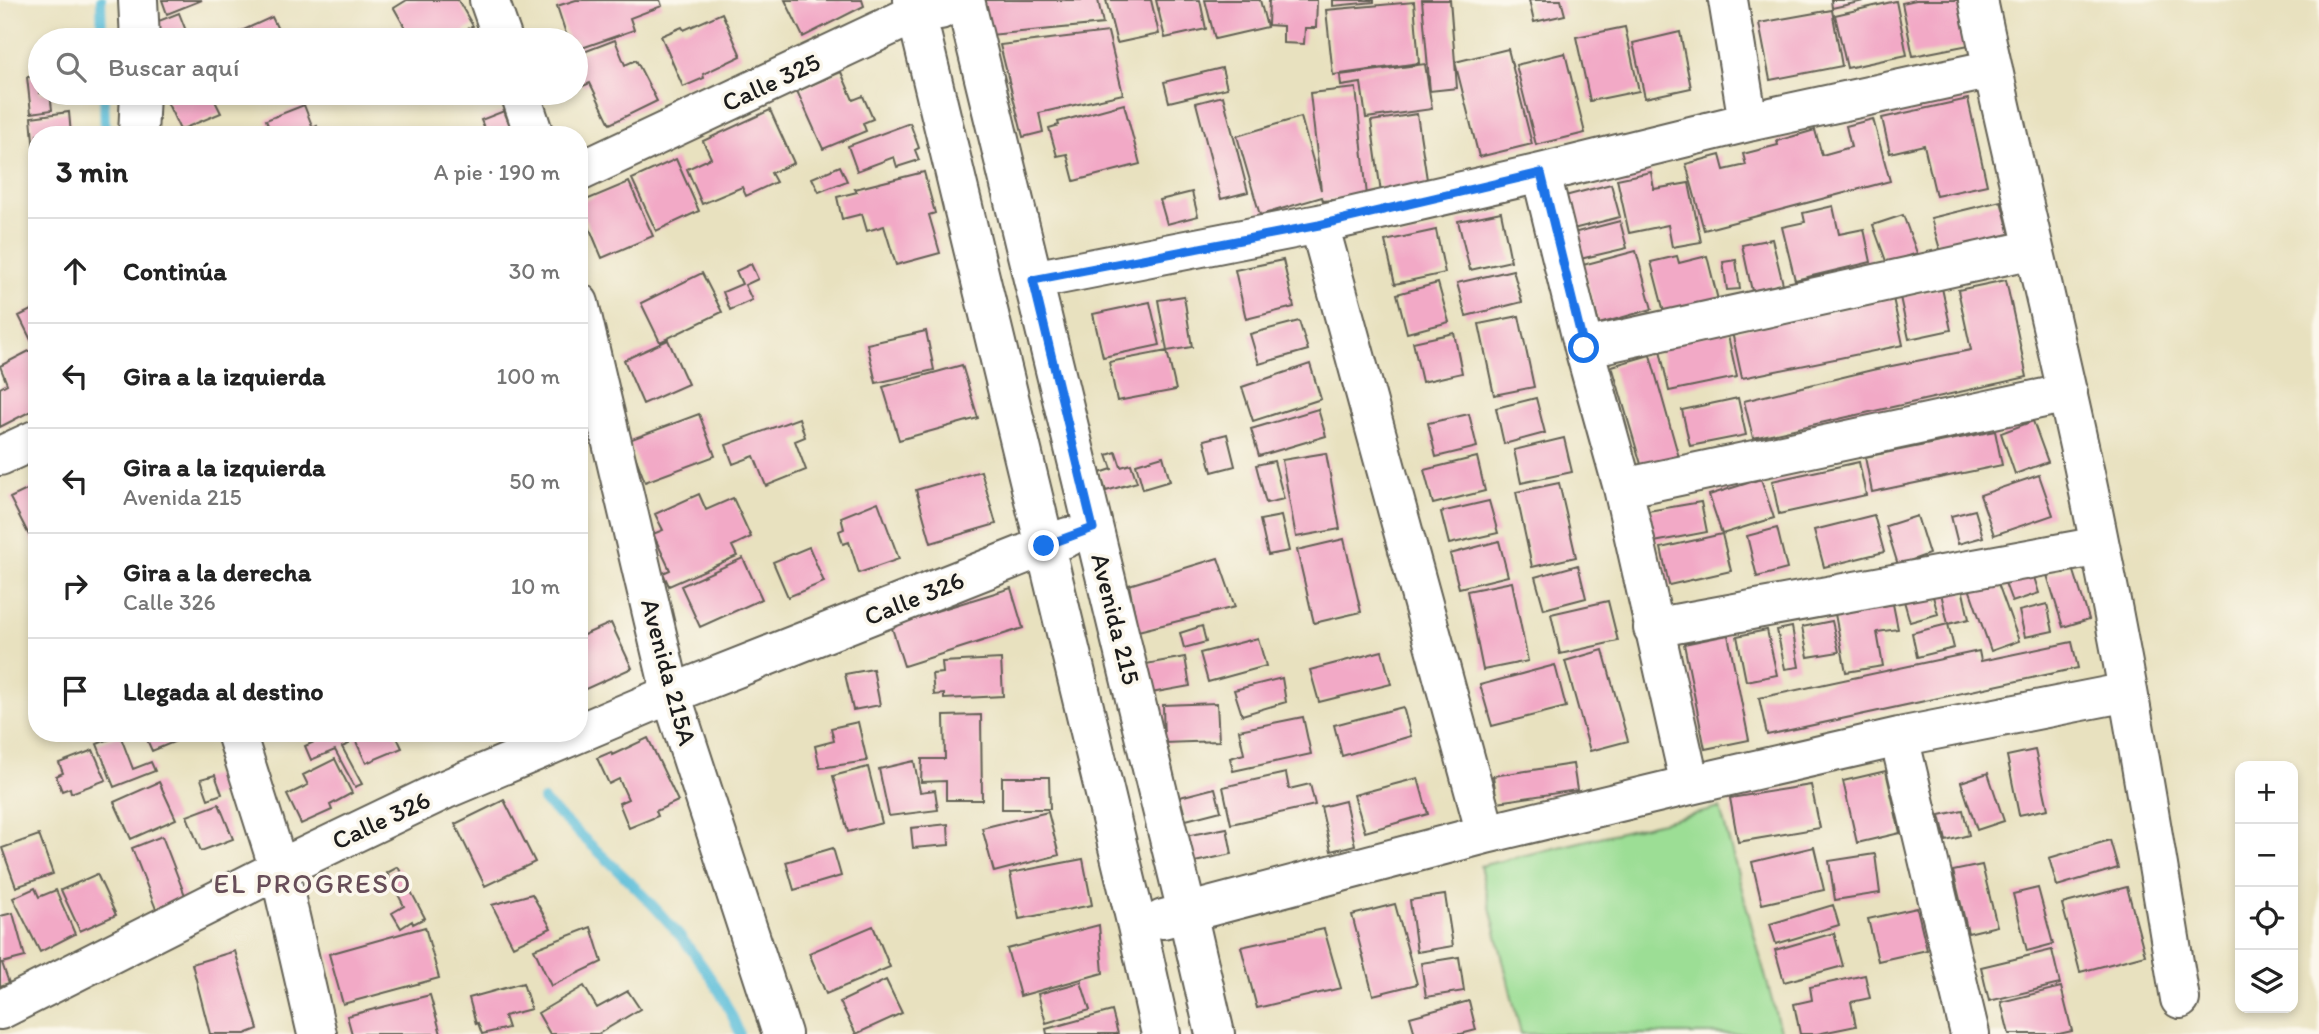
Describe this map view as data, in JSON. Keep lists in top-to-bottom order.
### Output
{
  "streets": {
    "street": [
      "Calle 325",
      "Calle 326",
      "Avenida 215",
      "Avenida 215A"
    ]
  },
  "crossings": [
    ["Calle 325", "Avenida 215"],
    ["Calle 326", "Avenida 215"],
    ["Calle 326", "Avenida 215A"]
  ],
  "districts": ["EL PROGRESO"],
  "page": {
    "search": "Buscar aquí",
    "heading": ["3 min", "A pie · 190 m"],
    "list": [
      ["Continúa", "30 m"],
      ["Gira a la izquierda", "100 m"],
      ["Gira a la izquierda", "Avenida 215", "50 m"],
      ["Gira a la derecha", "Calle 326", "10 m"],
      "Llegada al destino"
    ],
    "map_buttons": ["+", "−"]
  }
}
